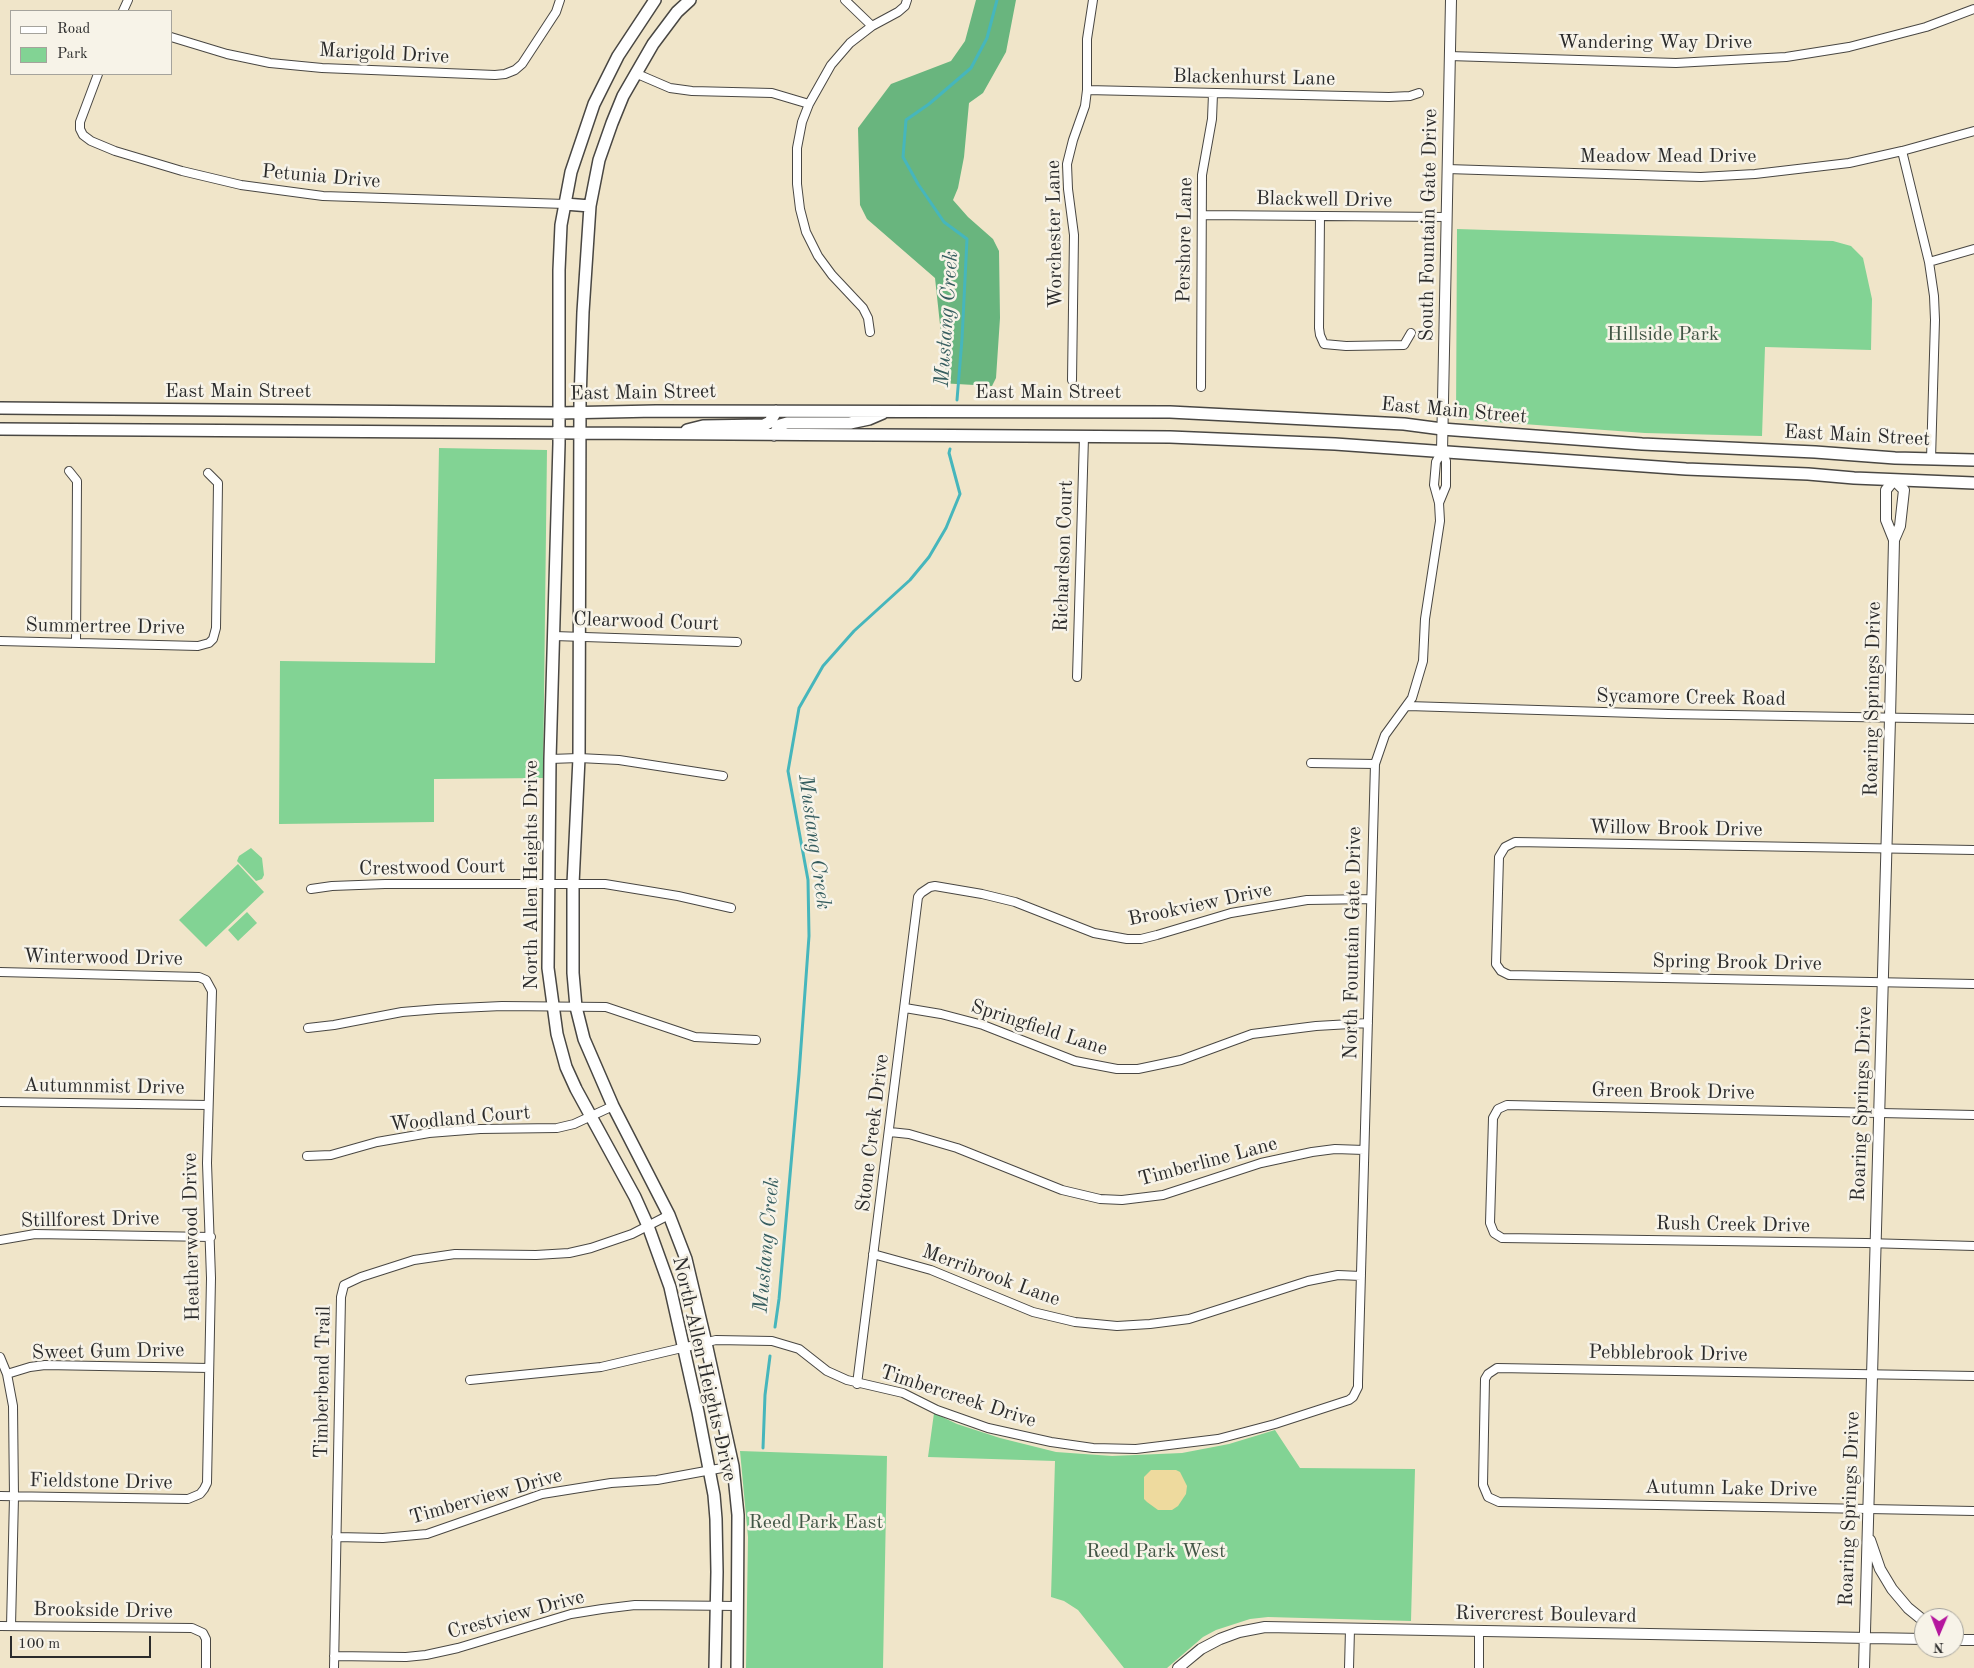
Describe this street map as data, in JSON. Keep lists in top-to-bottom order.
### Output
{
  "streets": {
    "main road": ["East Main Street", "North Allen Heights Drive"],
    "street": [
      "Wandering Way Drive",
      "Marigold Drive",
      "Blackenhurst Lane",
      "Meadow Mead Drive",
      "Petunia Drive",
      "Blackwell Drive",
      "South Fountain Gate Drive",
      "Worchester Lane",
      "Pershore Lane",
      "Richardson Court",
      "Clearwood Court",
      "Summertree Drive",
      "Sycamore Creek Road",
      "Roaring Springs Drive",
      "Willow Brook Drive",
      "Crestwood Court",
      "Brookview Drive",
      "North Fountain Gate Drive",
      "Winterwood Drive",
      "Spring Brook Drive",
      "Springfield Lane",
      "Autumnmist Drive",
      "Green Brook Drive",
      "Woodland Court",
      "Stone Creek Drive",
      "Timberline Lane",
      "Stillforest Drive",
      "Rush Creek Drive",
      "Heatherwood Drive",
      "Merribrook Lane",
      "Sweet Gum Drive",
      "Pebblebrook Drive",
      "Timberbend Trail",
      "Timbercreek Drive",
      "Fieldstone Drive",
      "Autumn Lake Drive",
      "Timberview Drive",
      "Brookside Drive",
      "Crestview Drive",
      "Rivercrest Boulevard"
    ]
  },
  "crossings": [
    ["Wandering Way Drive", "South Fountain Gate Drive"],
    ["Blackenhurst Lane", "Worchester Lane"],
    ["Blackenhurst Lane", "Pershore Lane"],
    ["Meadow Mead Drive", "South Fountain Gate Drive"],
    ["Petunia Drive", "North Allen Heights Drive"],
    ["Blackwell Drive", "South Fountain Gate Drive"],
    ["Blackwell Drive", "Pershore Lane"],
    ["South Fountain Gate Drive", "East Main Street"],
    ["South Fountain Gate Drive", "North Fountain Gate Drive"],
    ["East Main Street", "Richardson Court"],
    ["East Main Street", "Roaring Springs Drive"],
    ["East Main Street", "North Allen Heights Drive"],
    ["East Main Street", "North Fountain Gate Drive"],
    ["Clearwood Court", "North Allen Heights Drive"],
    ["Sycamore Creek Road", "Roaring Springs Drive"],
    ["Sycamore Creek Road", "North Fountain Gate Drive"],
    ["Roaring Springs Drive", "Willow Brook Drive"],
    ["Roaring Springs Drive", "Spring Brook Drive"],
    ["Roaring Springs Drive", "Green Brook Drive"],
    ["Roaring Springs Drive", "Rush Creek Drive"],
    ["Roaring Springs Drive", "Pebblebrook Drive"],
    ["Roaring Springs Drive", "Autumn Lake Drive"],
    ["Roaring Springs Drive", "Rivercrest Boulevard"],
    ["Willow Brook Drive", "Spring Brook Drive"],
    ["Crestwood Court", "North Allen Heights Drive"],
    ["North Allen Heights Drive", "Woodland Court"],
    ["North Allen Heights Drive", "Timberbend Trail"],
    ["North Allen Heights Drive", "Timbercreek Drive"],
    ["North Allen Heights Drive", "Timberview Drive"],
    ["North Allen Heights Drive", "Crestview Drive"],
    ["Brookview Drive", "North Fountain Gate Drive"],
    ["Brookview Drive", "Stone Creek Drive"],
    ["North Fountain Gate Drive", "Springfield Lane"],
    ["North Fountain Gate Drive", "Timberline Lane"],
    ["North Fountain Gate Drive", "Merribrook Lane"],
    ["North Fountain Gate Drive", "Timbercreek Drive"],
    ["Winterwood Drive", "Heatherwood Drive"],
    ["Springfield Lane", "Stone Creek Drive"],
    ["Autumnmist Drive", "Heatherwood Drive"],
    ["Green Brook Drive", "Rush Creek Drive"],
    ["Stone Creek Drive", "Timberline Lane"],
    ["Stone Creek Drive", "Merribrook Lane"],
    ["Stone Creek Drive", "Timbercreek Drive"],
    ["Stillforest Drive", "Heatherwood Drive"],
    ["Heatherwood Drive", "Sweet Gum Drive"],
    ["Heatherwood Drive", "Fieldstone Drive"],
    ["Pebblebrook Drive", "Autumn Lake Drive"],
    ["Timberbend Trail", "Timberview Drive"],
    ["Timberbend Trail", "Crestview Drive"]
  ],
  "water": ["Mustang Creek"],
  "parks": ["Hillside Park", "Reed Park East", "Reed Park West"],
  "legend": ["Road", "Park"],
  "scale_bar": "100 m",
  "north": "bottom"
}
